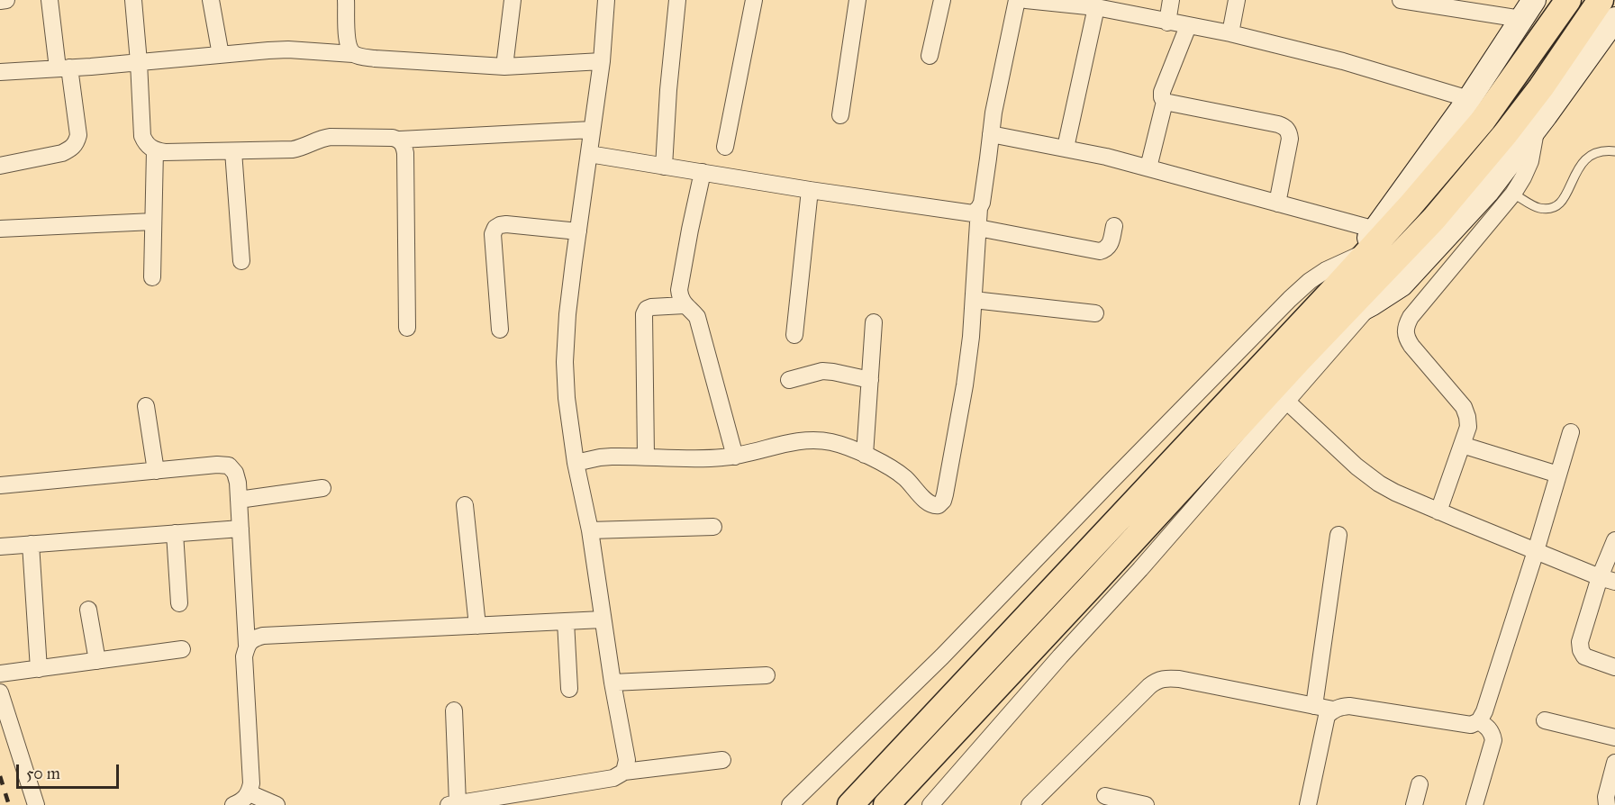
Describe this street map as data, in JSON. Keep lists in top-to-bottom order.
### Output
{
  "scale_bar": "50 m"
}
